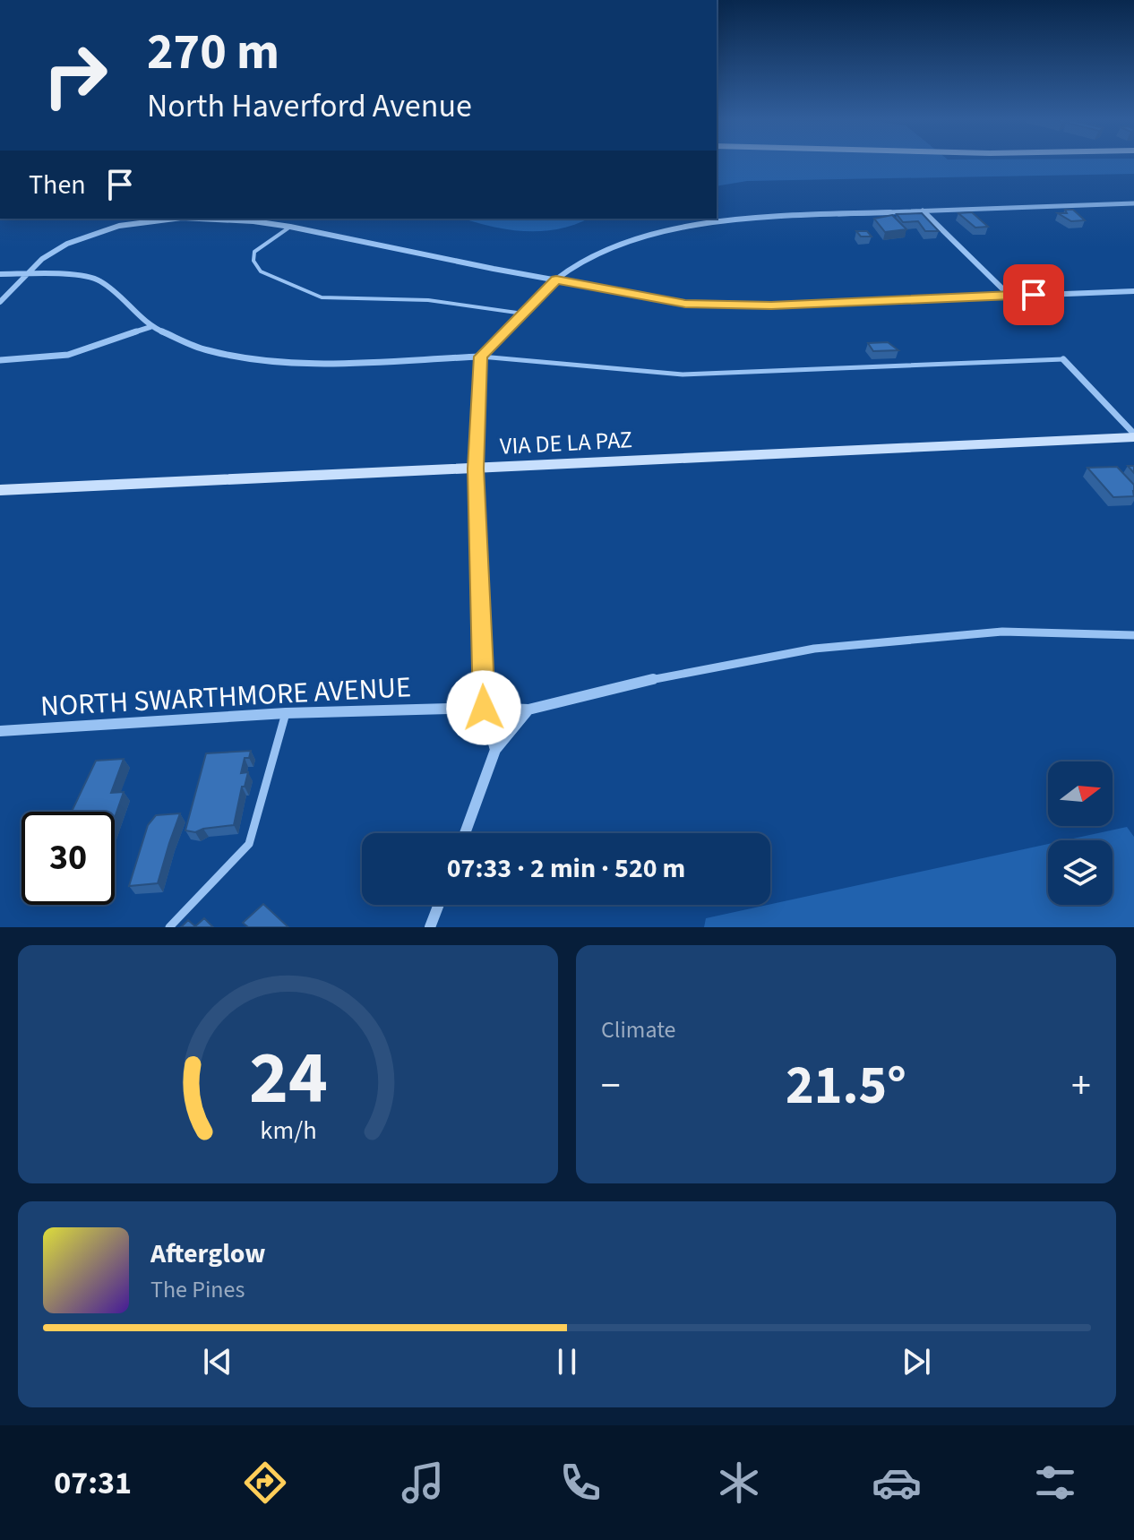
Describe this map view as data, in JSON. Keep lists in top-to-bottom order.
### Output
{
  "streets": {
    "street": ["VIA DE LA PAZ", "NORTH SWARTHMORE AVENUE"]
  },
  "north": "right",
  "page": {
    "turn": ["270 m", "North Haverford Avenue"],
    "then": "Then",
    "limit": "30",
    "trip": "07:33 · 2 min · 520 m",
    "tile": "Climate",
    "heat": ["−", "21.5°", "+"],
    "song": ["Afterglow", "The Pines"],
    "tabs": "07:31",
    "gauge": ["24", "km/h"]
  }
}
